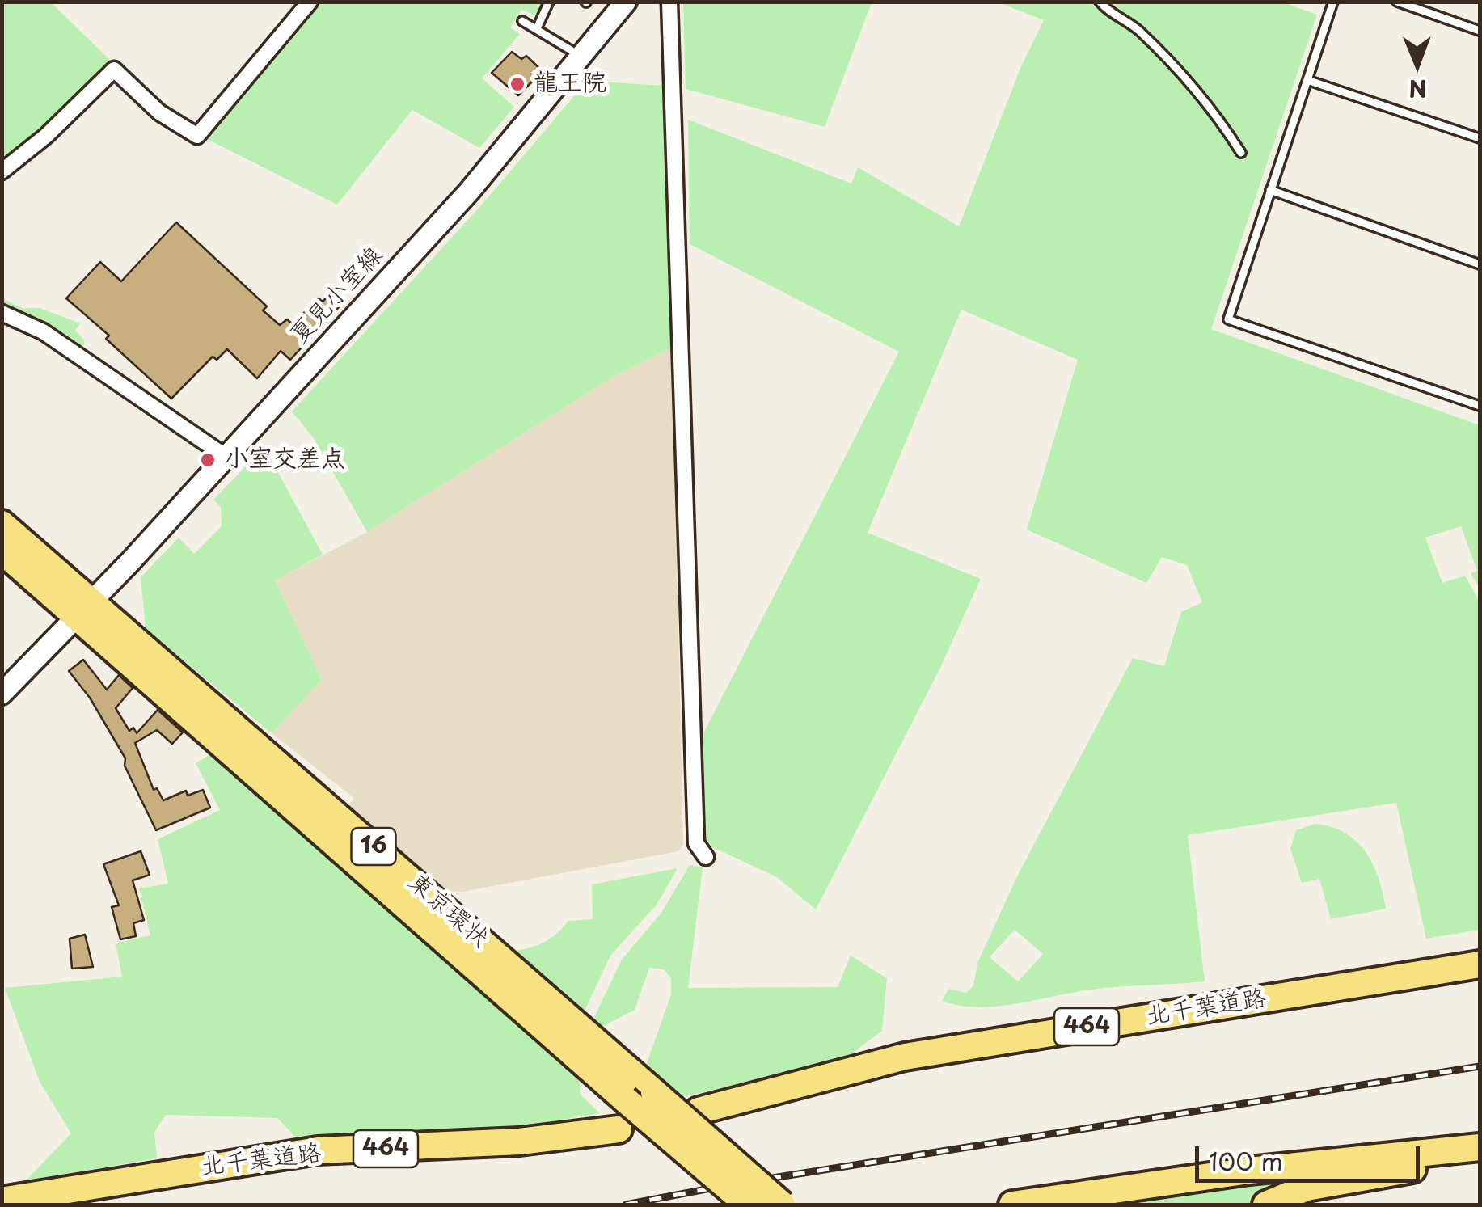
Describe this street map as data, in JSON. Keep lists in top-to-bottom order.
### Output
{
  "streets": {
    "highway": [
      "16",
      "東京環状",
      "北千葉道路",
      "464"
    ],
    "main road": ["夏見小室線"]
  },
  "crossings": [
    ["夏見小室線", "東京環状"]
  ],
  "places": ["龍王院", "小室交差点"],
  "scale_bar": "100 m",
  "north": "bottom"
}
